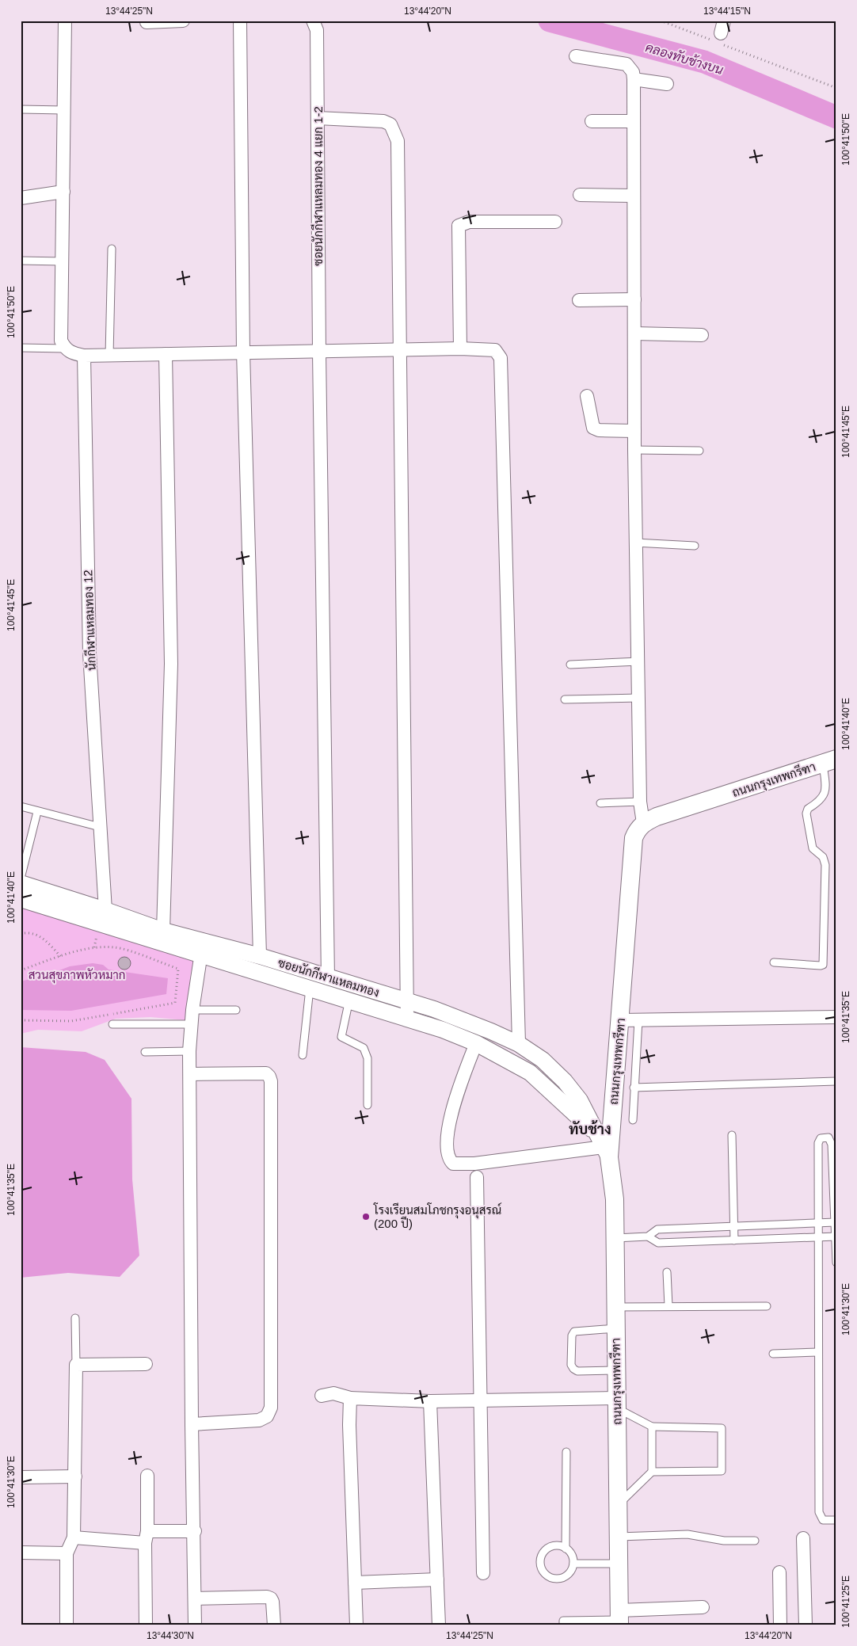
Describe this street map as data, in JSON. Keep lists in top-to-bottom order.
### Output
{
  "streets": {
    "main road": ["ถนนกรุงเทพกรีฑา"],
    "street": ["ซอยนักกีฬาแหลมทอง 4 แยก 1-2", "นักกีฬาแหลมทอง 12", "ซอยนักกีฬาแหลมทอง"]
  },
  "crossings": [
    ["ซอยนักกีฬาแหลมทอง 4 แยก 1-2", "ซอยนักกีฬาแหลมทอง"],
    ["นักกีฬาแหลมทอง 12", "ซอยนักกีฬาแหลมทอง"],
    ["ถนนกรุงเทพกรีฑา", "ซอยนักกีฬาแหลมทอง"]
  ],
  "districts": ["ทับช้าง"],
  "water": ["คลองทับช้างบน"],
  "parks": ["สวนสุขภาพหัวหมาก"],
  "places": ["โรงเรียนสมโภชกรุงอนุสรณ์ (200 ปี)"],
  "coordinates": [
    "13°44'25\"N",
    "13°44'20\"N",
    "13°44'15\"N",
    "100°41'50\"E",
    "100°41'45\"E",
    "100°41'40\"E",
    "100°41'35\"E",
    "100°41'30\"E",
    "100°41'25\"E",
    "13°44'30\"N"
  ]
}
